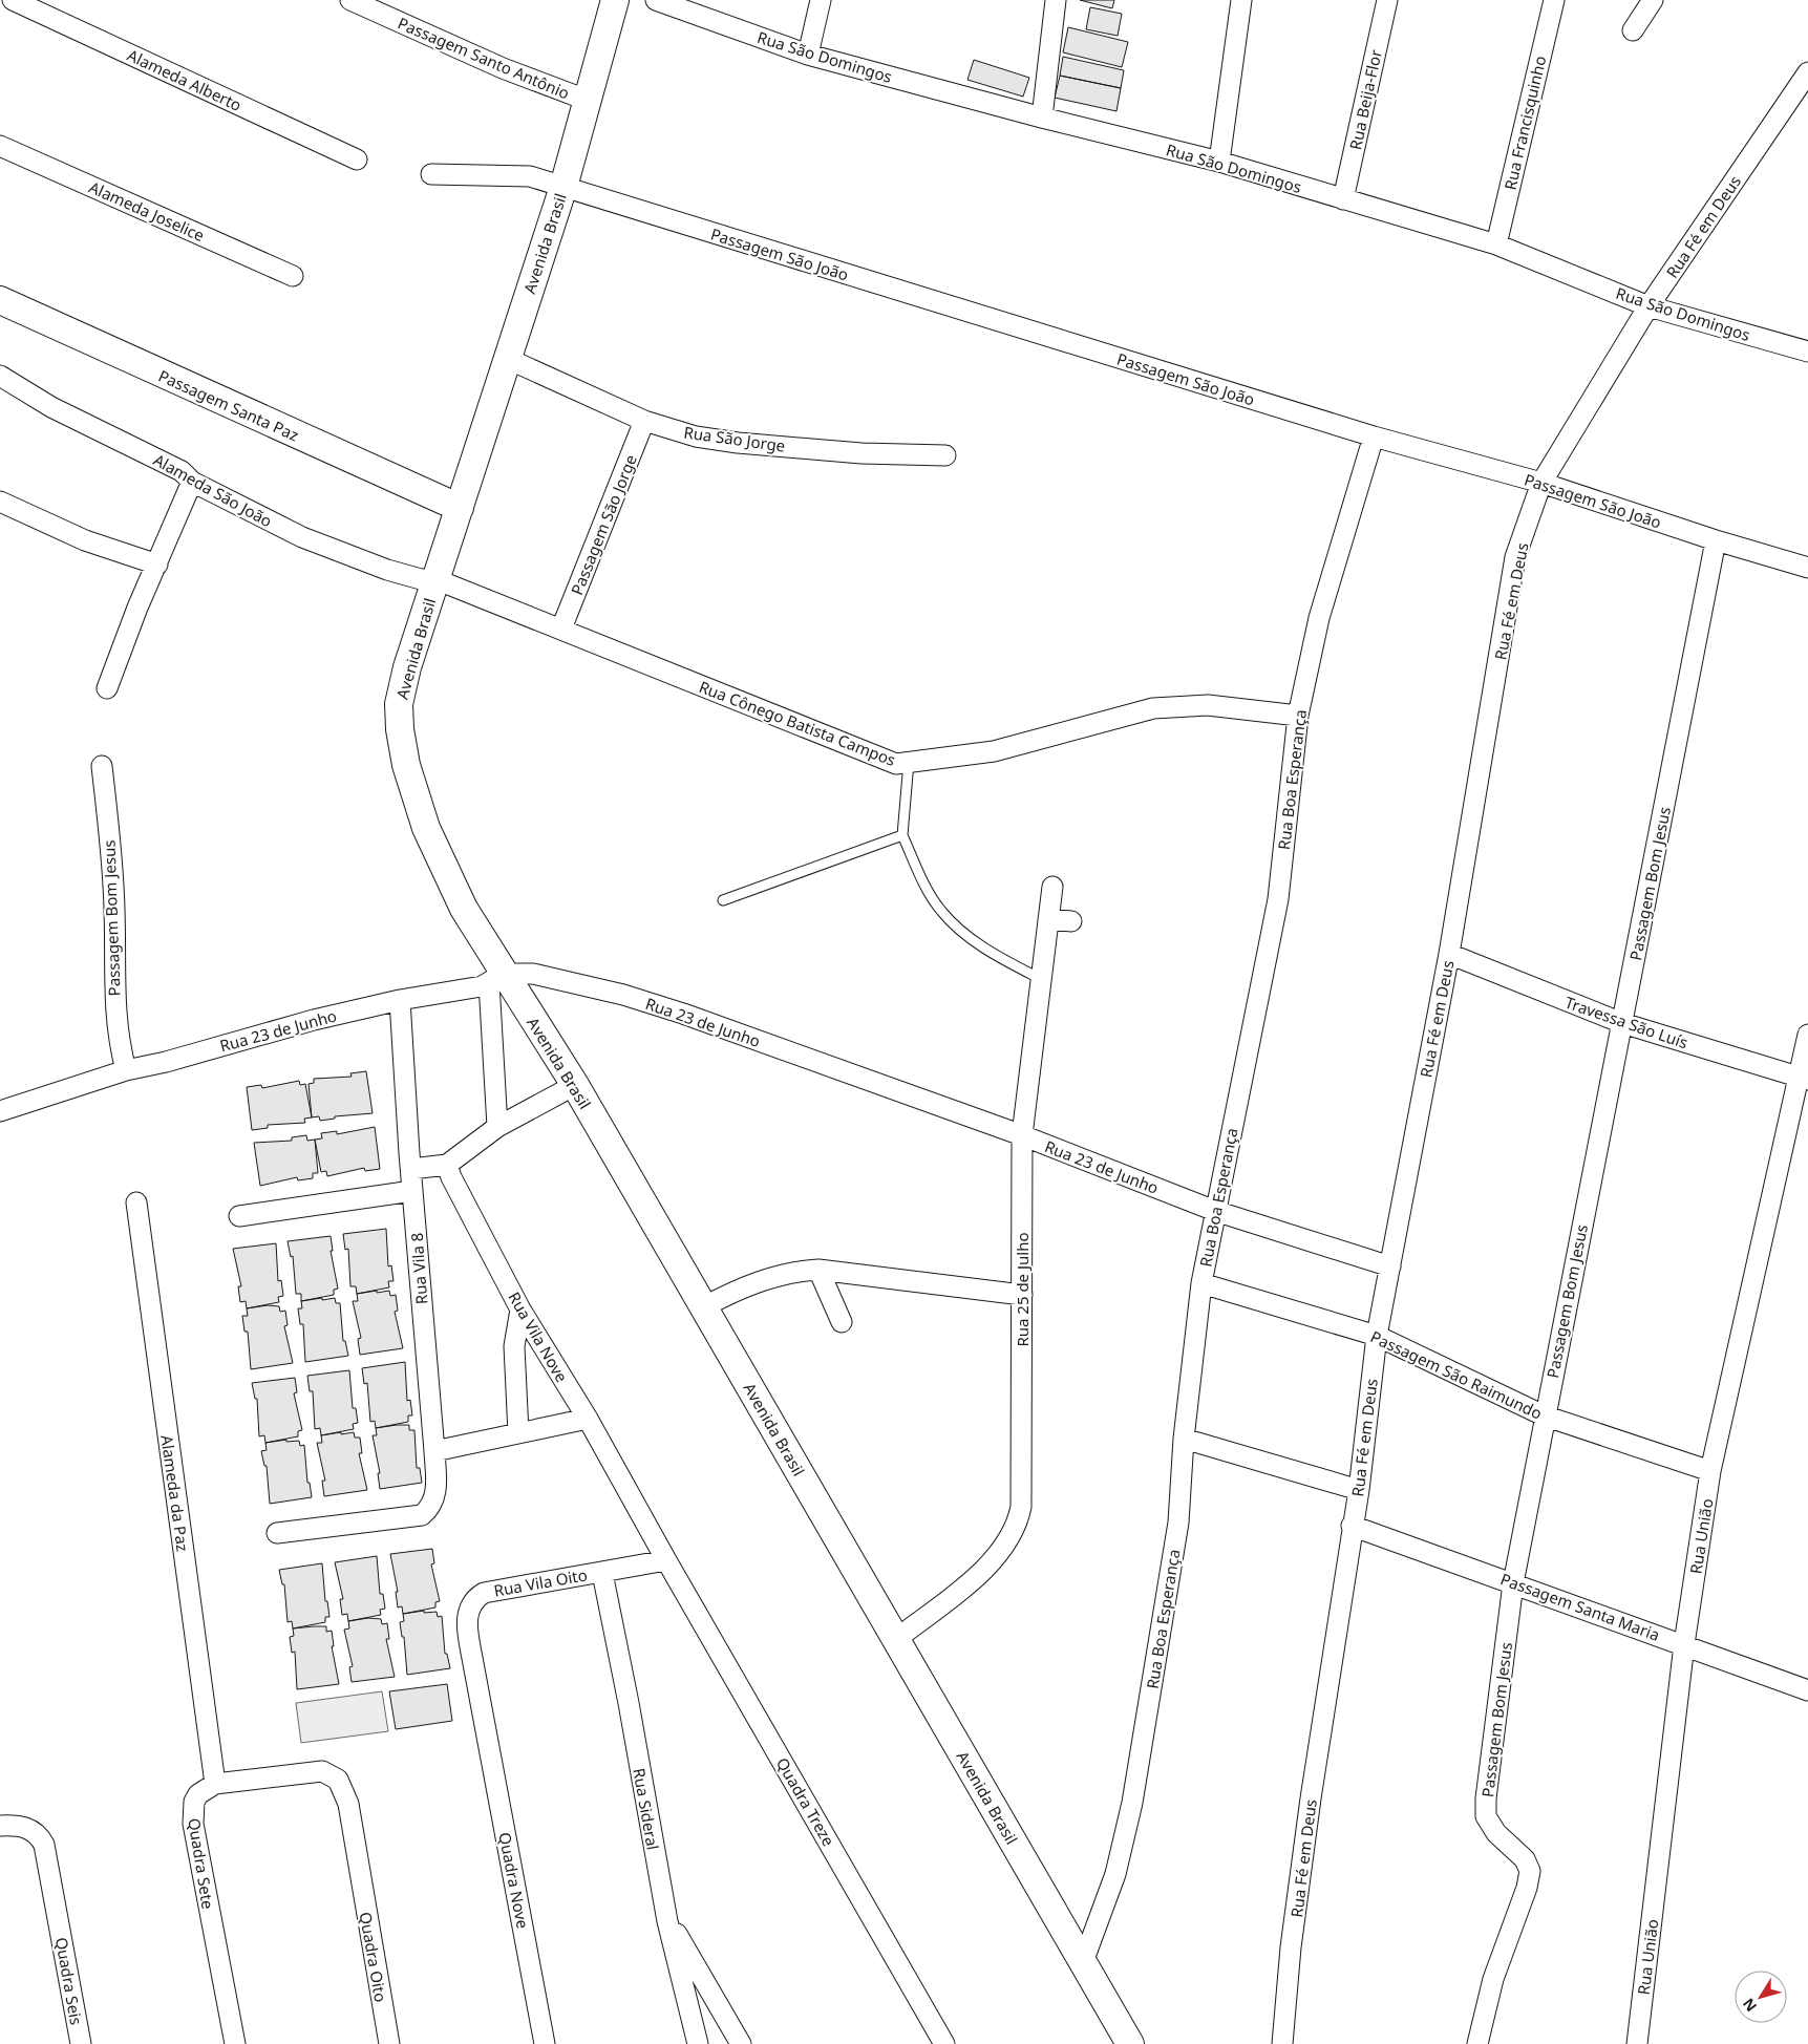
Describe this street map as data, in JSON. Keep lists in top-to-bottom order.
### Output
{
  "streets": {
    "main road": ["Avenida Brasil", "Passagem Santa Paz"],
    "street": [
      "Rua São Domingos",
      "Passagem Santo Antônio",
      "Alameda Alberto",
      "Rua Beija-Flor",
      "Rua Francisquinho",
      "Alameda Joselice",
      "Rua Fé em Deus",
      "Passagem São João",
      "Rua São Jorge",
      "Alameda São João",
      "Passagem São Jorge",
      "Rua Cônego Batista Campos",
      "Rua Boa Esperança",
      "Passagem Bom Jesus",
      "Rua 23 de Junho",
      "Travessa São Luís",
      "Rua Vila 8",
      "Rua 25 de Julho",
      "Rua Vila Nove",
      "Passagem São Raimundo",
      "Alameda da Paz",
      "Rua União",
      "Rua Vila Oito",
      "Passagem Santa Maria",
      "Quadra Treze",
      "Rua Sideral",
      "Quadra Sete",
      "Quadra Nove",
      "Quadra Oito",
      "Quadra Seis"
    ]
  },
  "crossings": [
    ["Rua São Domingos", "Rua Beija-Flor"],
    ["Rua São Domingos", "Rua Francisquinho"],
    ["Rua São Domingos", "Rua Fé em Deus"],
    ["Passagem Santo Antônio", "Avenida Brasil"],
    ["Rua Fé em Deus", "Passagem São João"],
    ["Rua Fé em Deus", "Rua 23 de Junho"],
    ["Rua Fé em Deus", "Travessa São Luís"],
    ["Rua Fé em Deus", "Passagem São Raimundo"],
    ["Rua Fé em Deus", "Passagem Santa Maria"],
    ["Avenida Brasil", "Passagem São João"],
    ["Avenida Brasil", "Passagem Santa Paz"],
    ["Avenida Brasil", "Rua São Jorge"],
    ["Avenida Brasil", "Alameda São João"],
    ["Avenida Brasil", "Rua Cônego Batista Campos"],
    ["Avenida Brasil", "Rua Boa Esperança"],
    ["Avenida Brasil", "Rua 23 de Junho"],
    ["Avenida Brasil", "Rua 25 de Julho"],
    ["Passagem São João", "Rua Boa Esperança"],
    ["Passagem São João", "Passagem Bom Jesus"],
    ["Rua São Jorge", "Passagem São Jorge"],
    ["Alameda São João", "Rua Cônego Batista Campos"],
    ["Passagem São Jorge", "Rua Cônego Batista Campos"],
    ["Rua Cônego Batista Campos", "Rua Boa Esperança"],
    ["Rua Boa Esperança", "Rua 23 de Junho"],
    ["Rua Boa Esperança", "Passagem São Raimundo"],
    ["Passagem Bom Jesus", "Rua 23 de Junho"],
    ["Passagem Bom Jesus", "Travessa São Luís"],
    ["Passagem Bom Jesus", "Passagem São Raimundo"],
    ["Passagem Bom Jesus", "Passagem Santa Maria"],
    ["Rua 23 de Junho", "Rua Vila 8"],
    ["Rua 23 de Junho", "Rua 25 de Julho"],
    ["Travessa São Luís", "Rua União"],
    ["Rua Vila Nove", "Rua Vila Oito"],
    ["Rua Vila Nove", "Quadra Treze"],
    ["Passagem São Raimundo", "Rua União"],
    ["Alameda da Paz", "Quadra Sete"],
    ["Alameda da Paz", "Quadra Oito"],
    ["Rua União", "Passagem Santa Maria"],
    ["Rua Vila Oito", "Quadra Treze"],
    ["Rua Vila Oito", "Rua Sideral"],
    ["Rua Vila Oito", "Quadra Nove"],
    ["Quadra Sete", "Quadra Oito"]
  ],
  "north": "bottom left"
}
